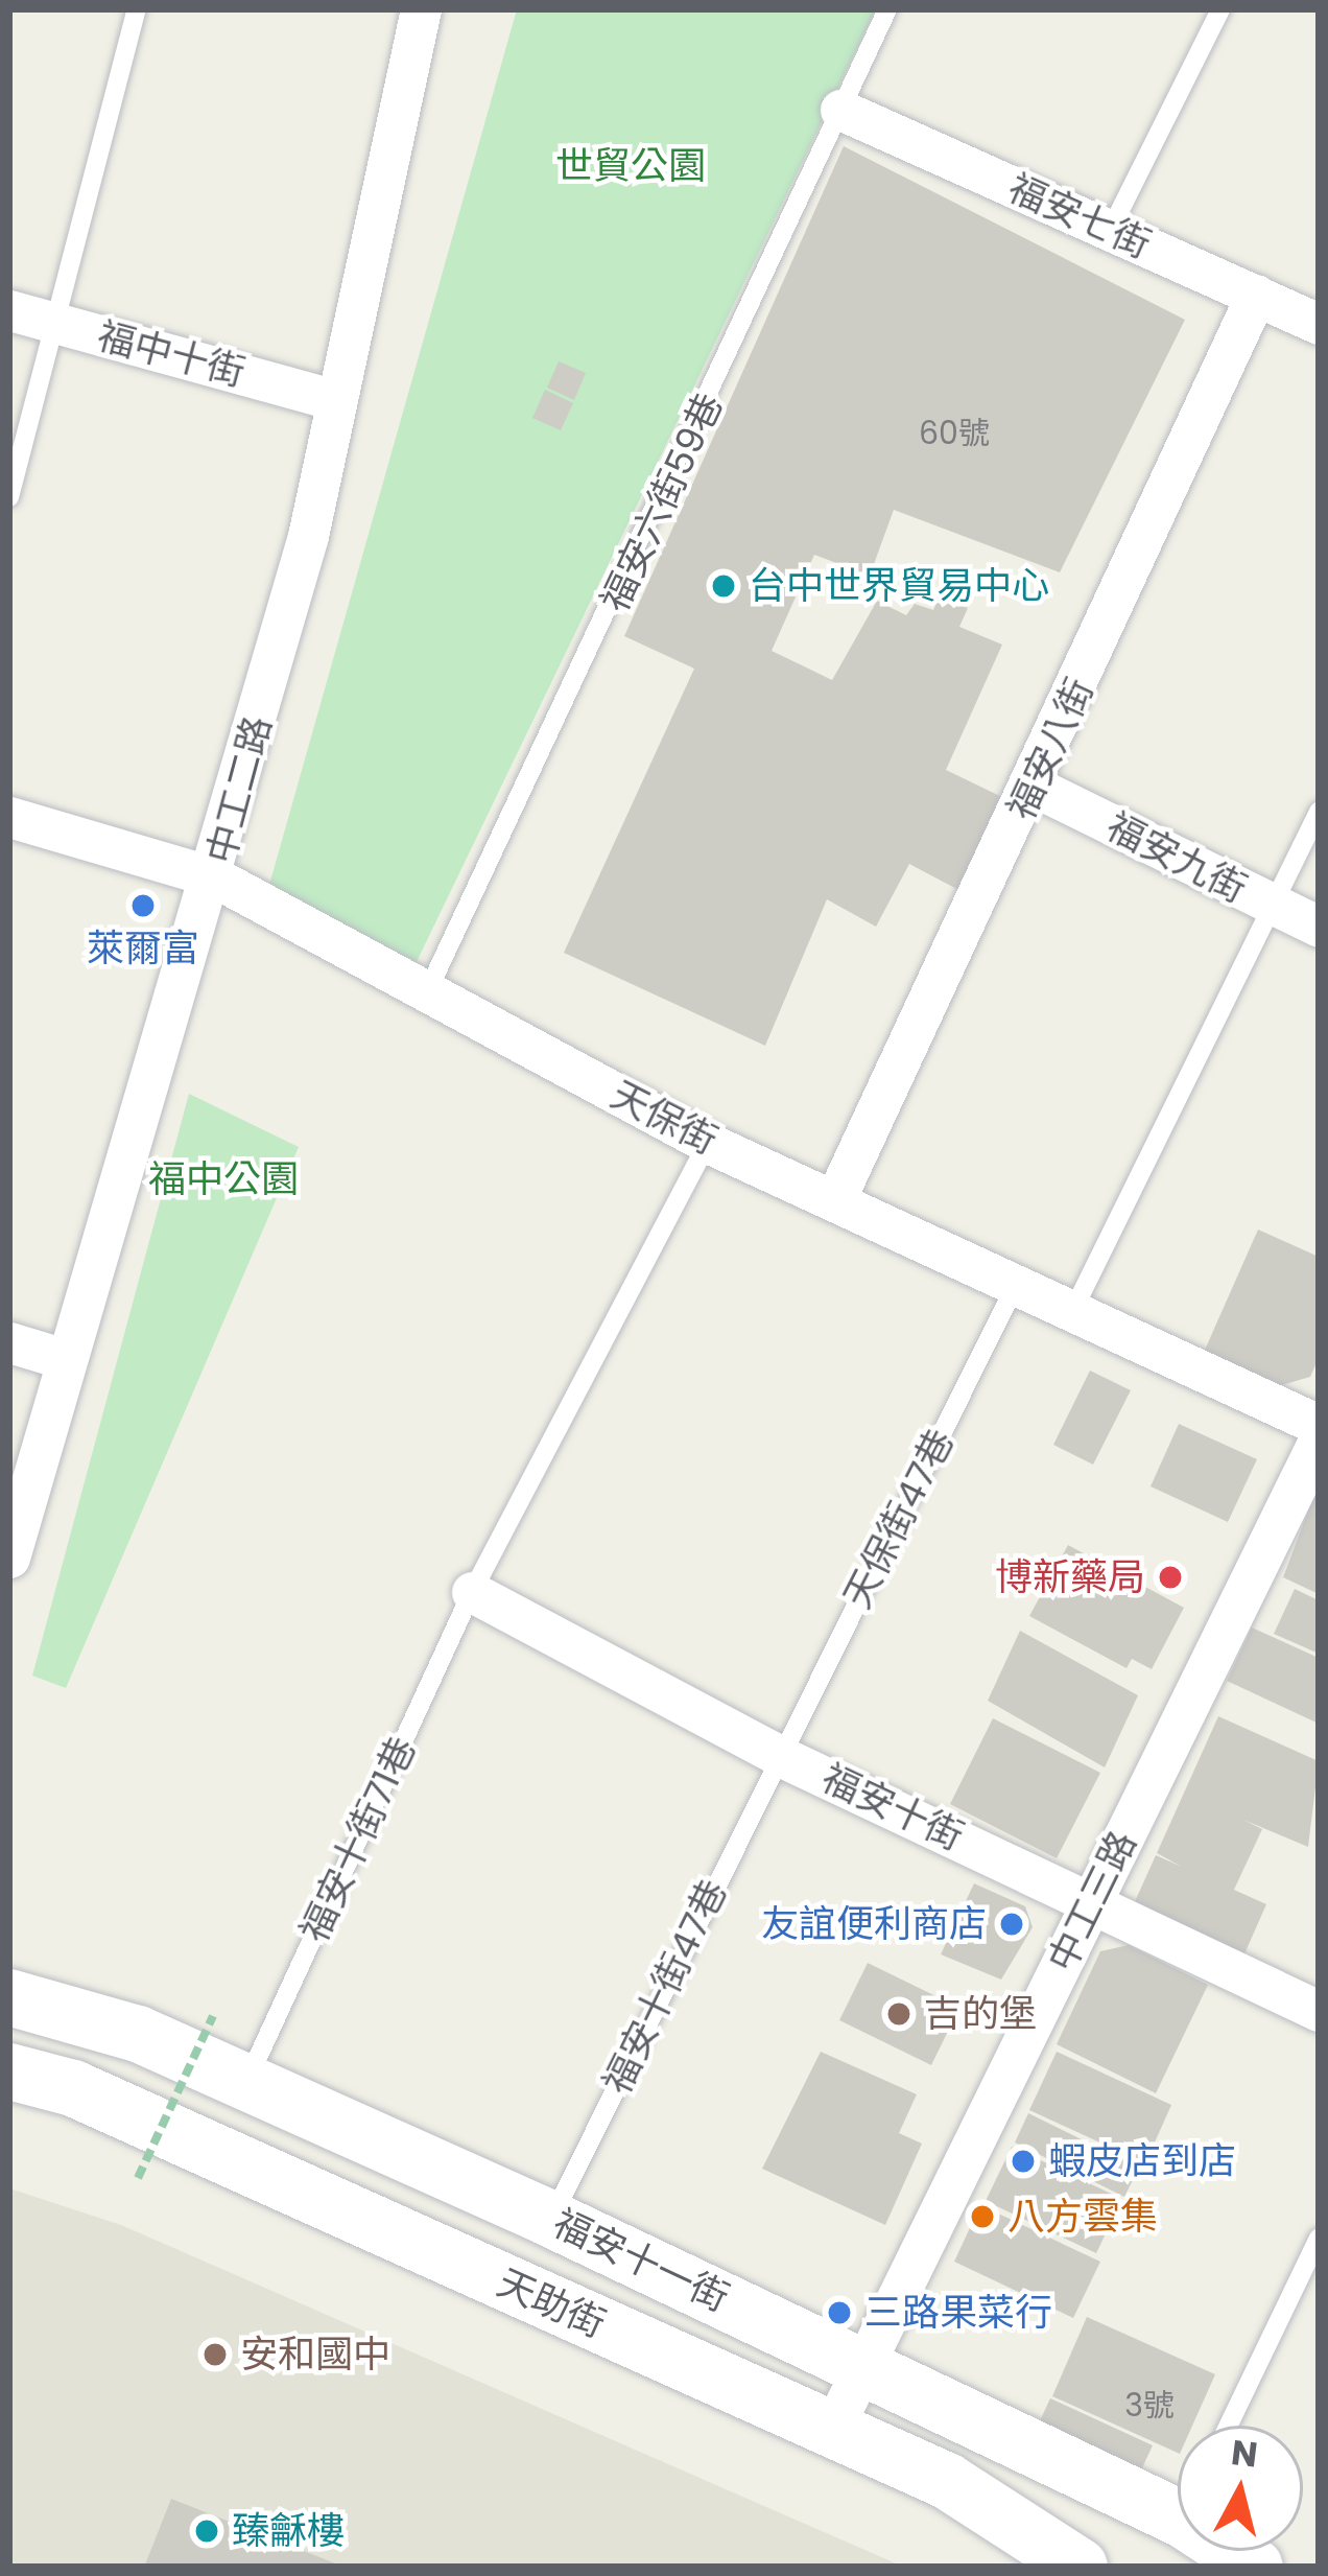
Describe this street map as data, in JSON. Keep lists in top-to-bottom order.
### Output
{
  "streets": {
    "street": [
      "福安七街",
      "福中十街",
      "福安八街",
      "中工二路",
      "福安九街",
      "天保街",
      "福安十街",
      "中工三路",
      "福安十一街",
      "天助街"
    ],
    "lane": [
      "福安六街59巷",
      "天保街47巷",
      "福安十街71巷",
      "福安十街47巷"
    ]
  },
  "crossings": [
    ["福安七街", "福安六街59巷"],
    ["福安七街", "福安八街"],
    ["福中十街", "中工二路"],
    ["福安六街59巷", "天保街"],
    ["福安八街", "福安九街"],
    ["福安八街", "天保街"],
    ["中工二路", "天保街"],
    ["天保街", "天保街47巷"],
    ["天保街", "福安十街71巷"],
    ["天保街47巷", "福安十街"],
    ["天保街47巷", "福安十街47巷"],
    ["福安十街", "福安十街71巷"],
    ["福安十街", "中工三路"],
    ["福安十街", "福安十街47巷"],
    ["福安十街71巷", "福安十一街"],
    ["中工三路", "福安十一街"],
    ["中工三路", "天助街"],
    ["福安十街47巷", "福安十一街"]
  ],
  "parks": ["世貿公園", "福中公園"],
  "places": [
    "台中世界貿易中心",
    "萊爾富",
    "博新藥局",
    "友誼便利商店",
    "吉的堡",
    "蝦皮店到店",
    "八方雲集",
    "三路果菜行",
    "安和國中",
    "臻龢樓"
  ],
  "house_numbers": ["60號", "3號"],
  "north": "top"
}
